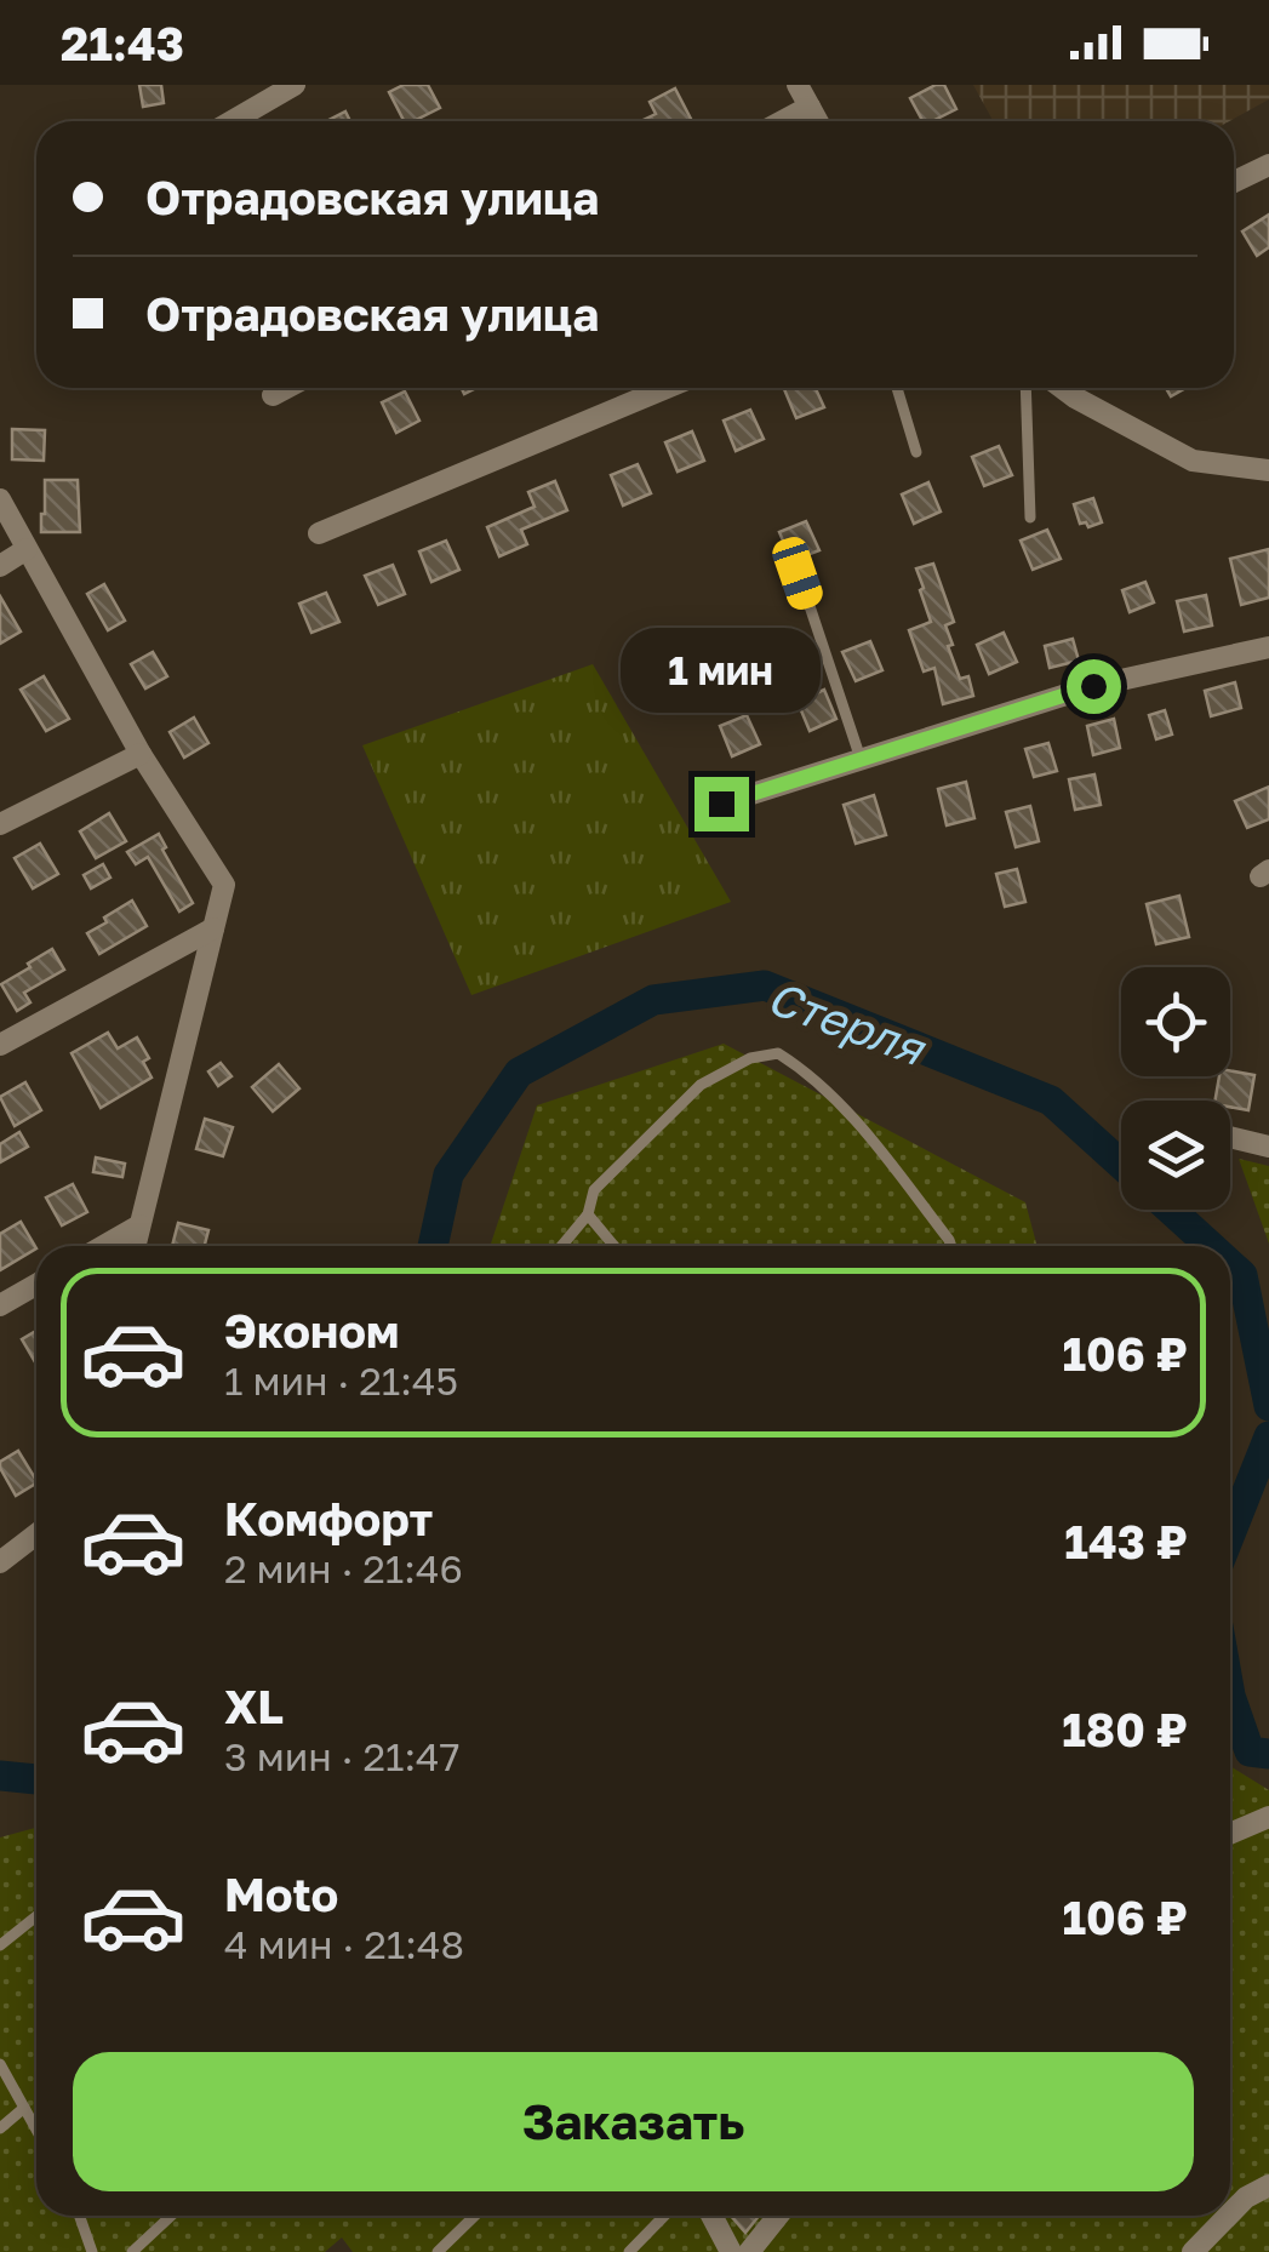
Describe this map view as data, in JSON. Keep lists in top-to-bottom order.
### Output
{
  "water": ["Стерля"],
  "page": {
    "status": "21:43",
    "banner": ["Отрадовская улица", "Отрадовская улица"],
    "bubble": "1 мин",
    "list": [
      {
        "name": "Эконом",
        "note": "1 мин · 21:45",
        "value": "106 ₽"
      },
      {
        "name": "Комфорт",
        "note": "2 мин · 21:46",
        "value": "143 ₽"
      },
      {
        "name": "XL",
        "note": "3 мин · 21:47",
        "value": "180 ₽"
      },
      {
        "name": "Moto",
        "note": "4 мин · 21:48",
        "value": "106 ₽"
      }
    ],
    "buttons": "Заказать"
  }
}
